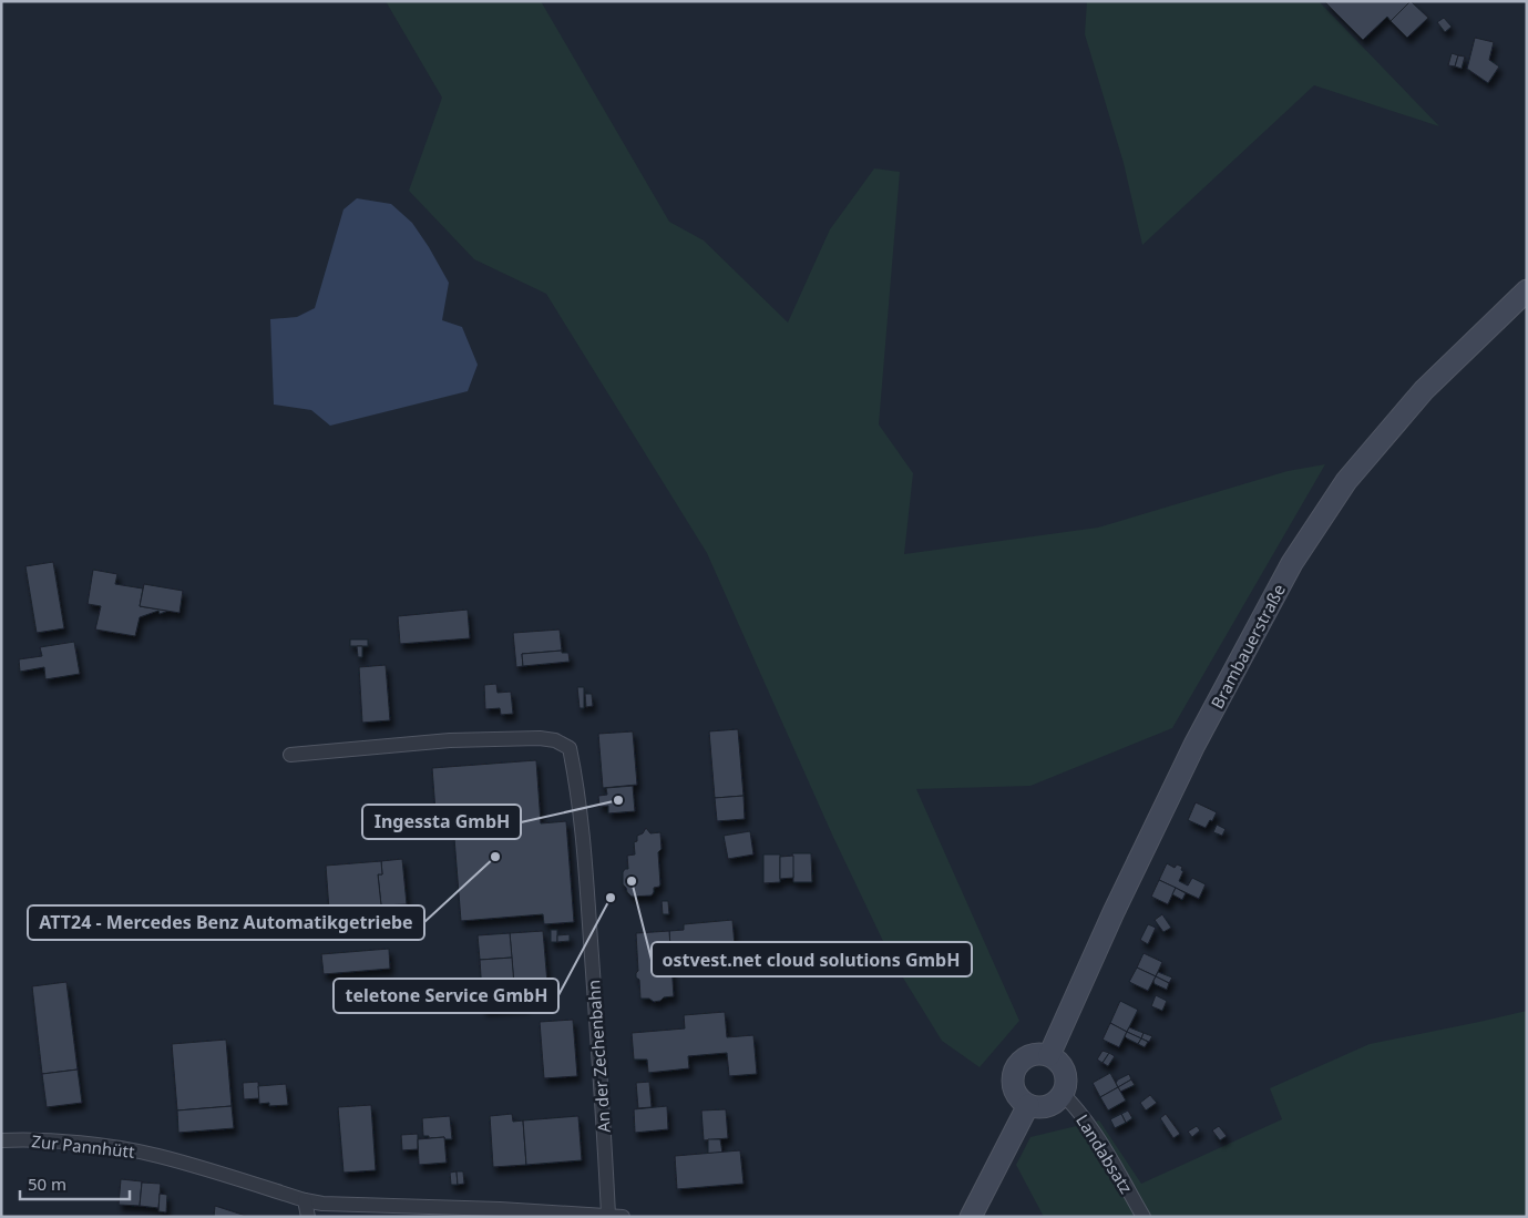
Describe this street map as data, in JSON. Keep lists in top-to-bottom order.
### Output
{
  "streets": {
    "main road": ["Brambauerstraße"],
    "street": ["An der Zechenbahn", "Zur Pannhütt", "Landabsatz"]
  },
  "crossings": [
    ["Brambauerstraße", "Landabsatz"],
    ["An der Zechenbahn", "Zur Pannhütt"]
  ],
  "places": [
    "Ingessta GmbH",
    "ATT24 - Mercedes Benz Automatikgetriebe",
    "ostvest.net cloud solutions GmbH",
    "teletone Service GmbH"
  ],
  "scale_bar": "50 m"
}
